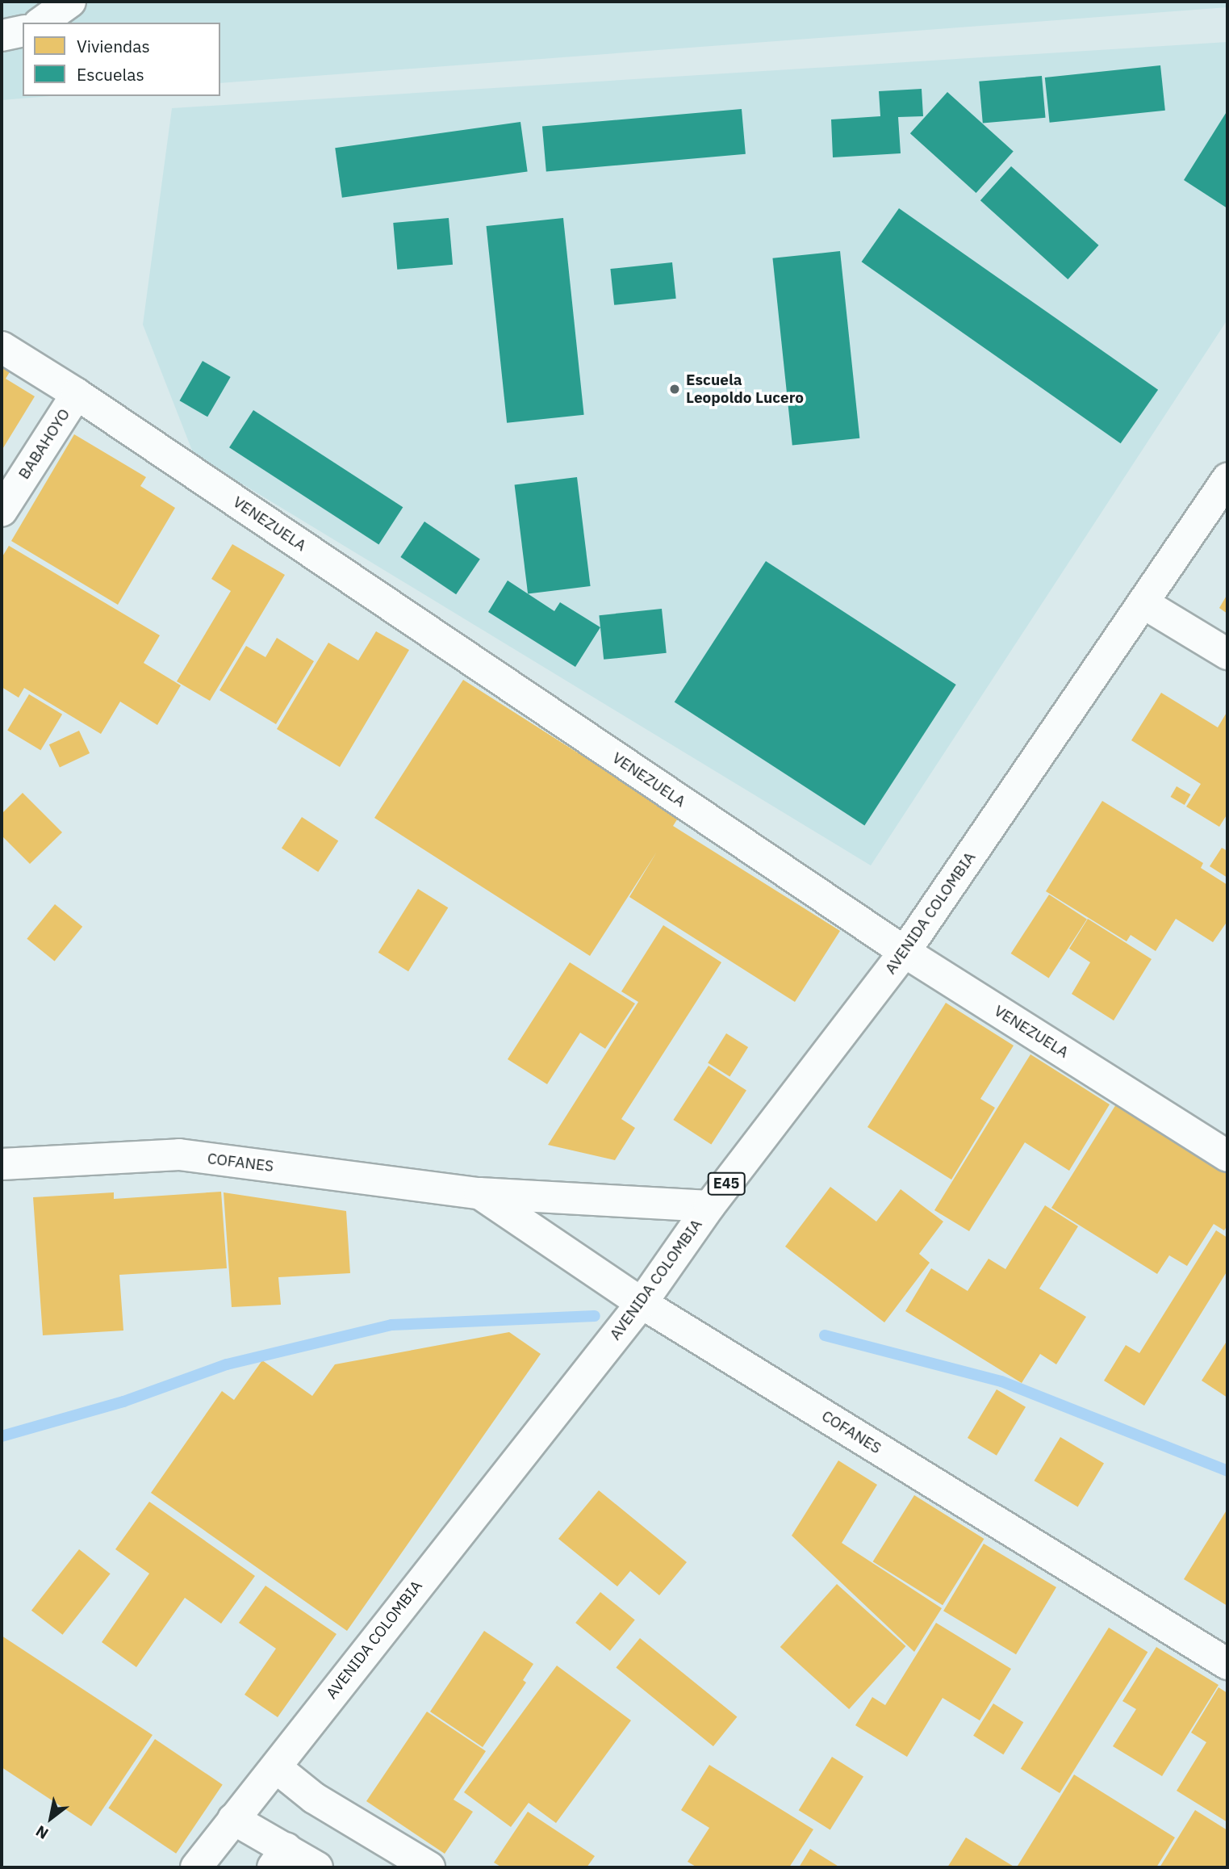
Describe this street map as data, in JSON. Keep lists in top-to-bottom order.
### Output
{
  "streets": {
    "street": [
      "BABAHOYO",
      "VENEZUELA",
      "AVENIDA COLOMBIA",
      "COFANES",
      "E45"
    ]
  },
  "crossings": [
    ["BABAHOYO", "VENEZUELA"],
    ["VENEZUELA", "AVENIDA COLOMBIA"],
    ["AVENIDA COLOMBIA", "COFANES"]
  ],
  "places": ["Escuela Leopoldo Lucero"],
  "legend": ["Viviendas", "Escuelas"],
  "north": "bottom left"
}
